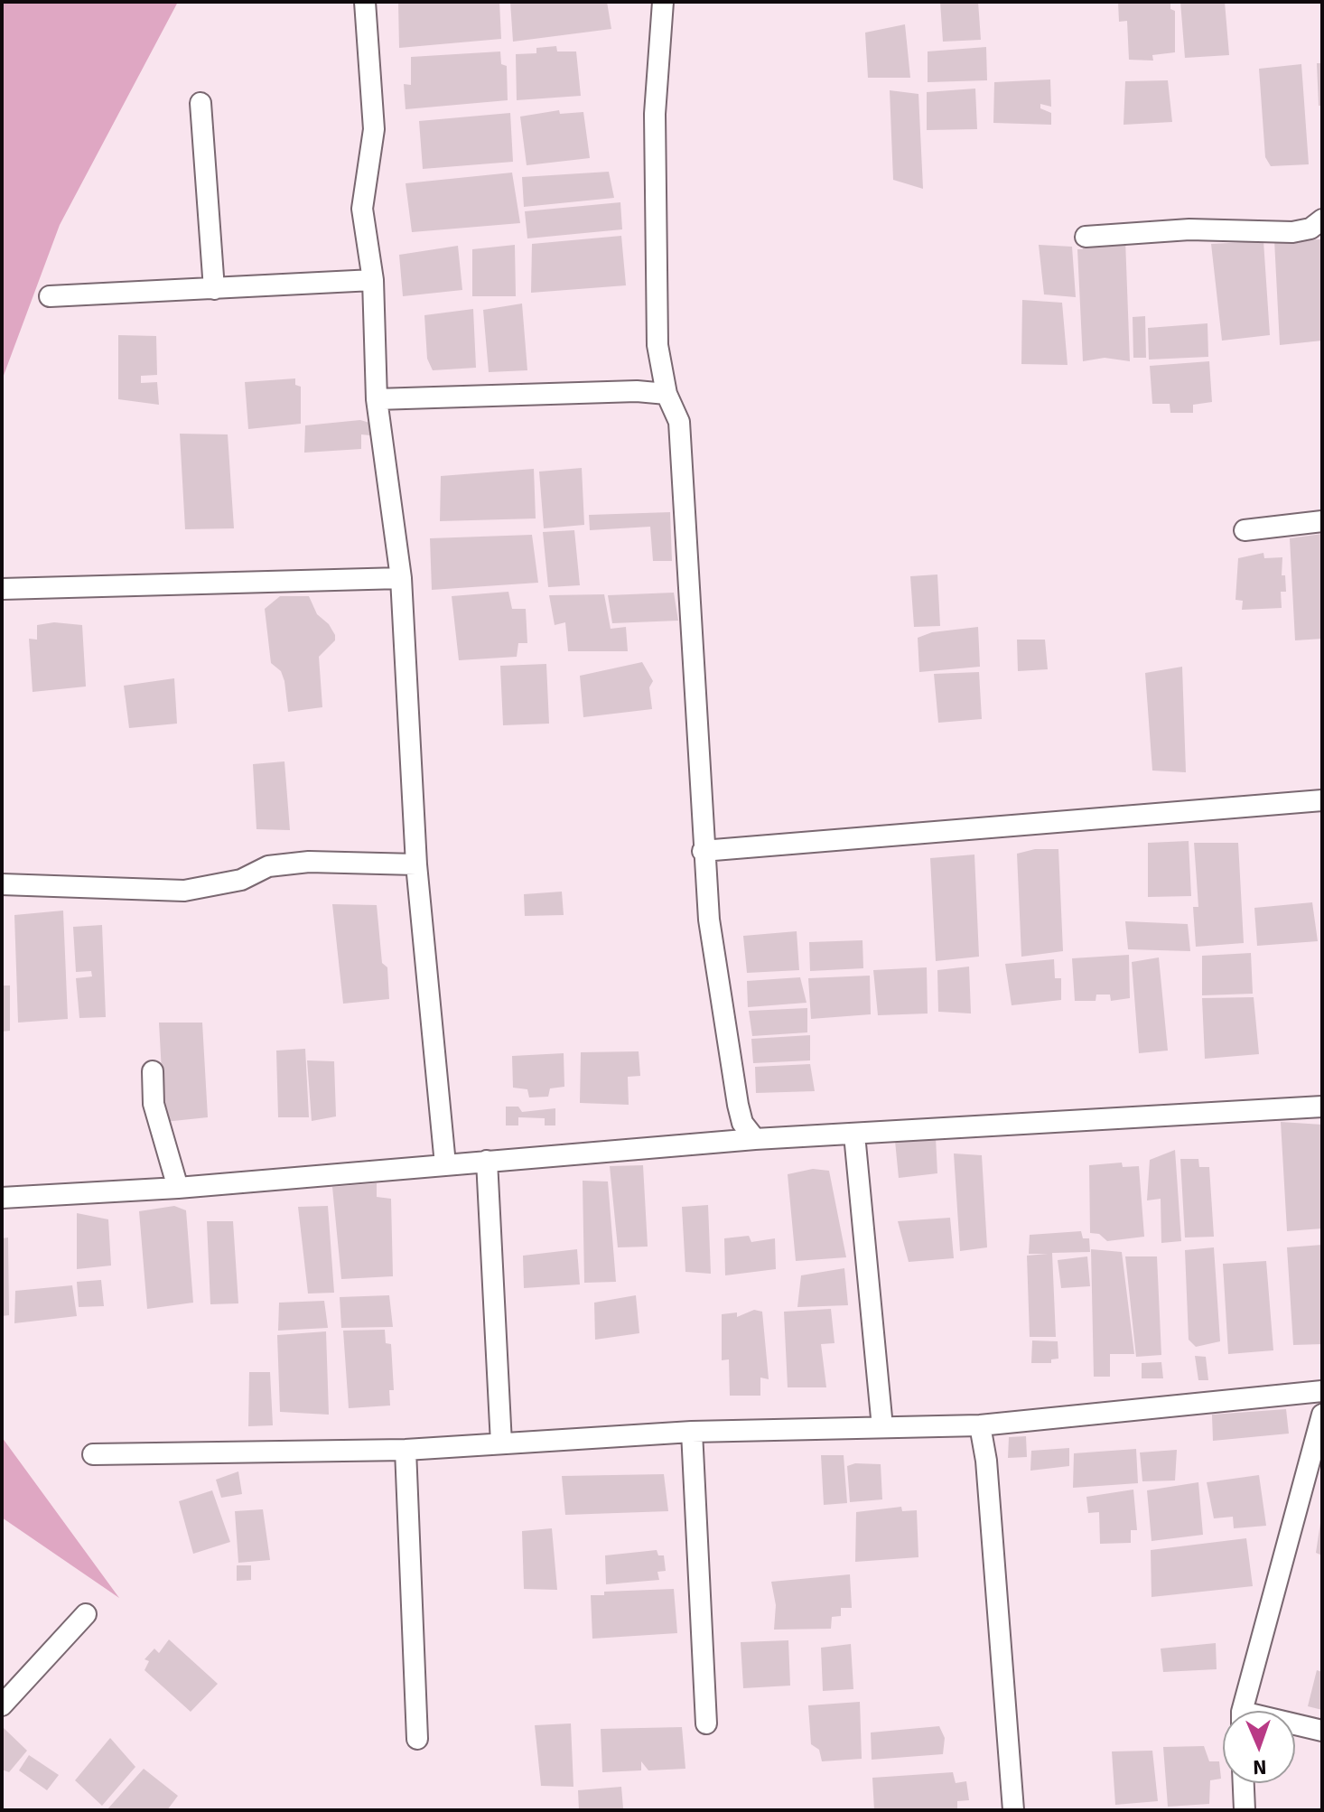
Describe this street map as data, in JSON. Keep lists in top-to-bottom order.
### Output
{
  "north": "bottom"
}
